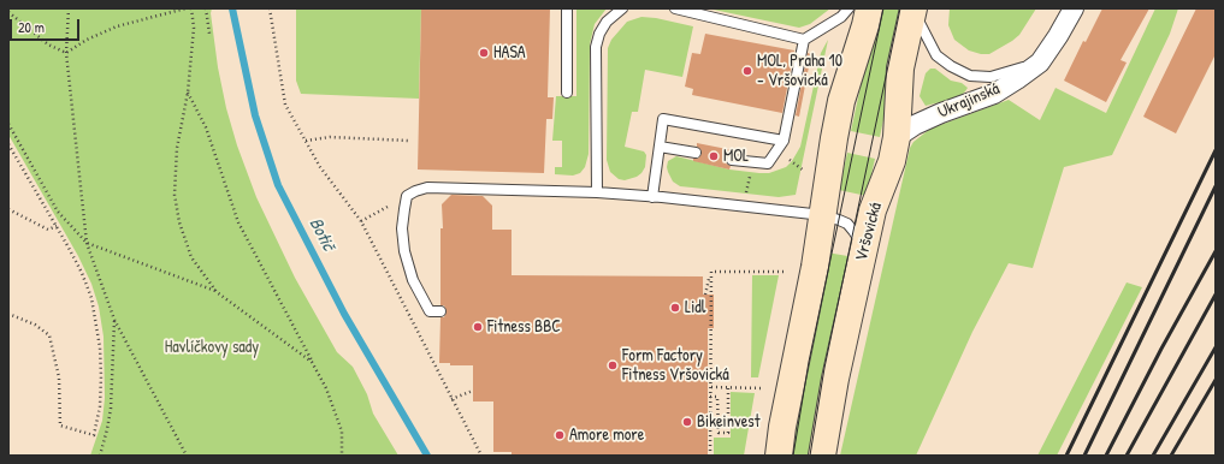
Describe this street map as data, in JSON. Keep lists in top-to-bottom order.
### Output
{
  "streets": {
    "main road": ["Vršovická"],
    "street": ["Ukrajinská"]
  },
  "crossings": [
    ["Ukrajinská", "Vršovická"]
  ],
  "water": ["Botič"],
  "parks": ["Havlíčkovy sady"],
  "places": [
    "HASA",
    "MOL, Praha 10 - Vršovická",
    "MOL",
    "Lidl",
    "Fitness BBC",
    "Form Factory Fitness Vršovická",
    "Bikeinvest",
    "Amore more"
  ],
  "scale_bar": "20 m"
}
